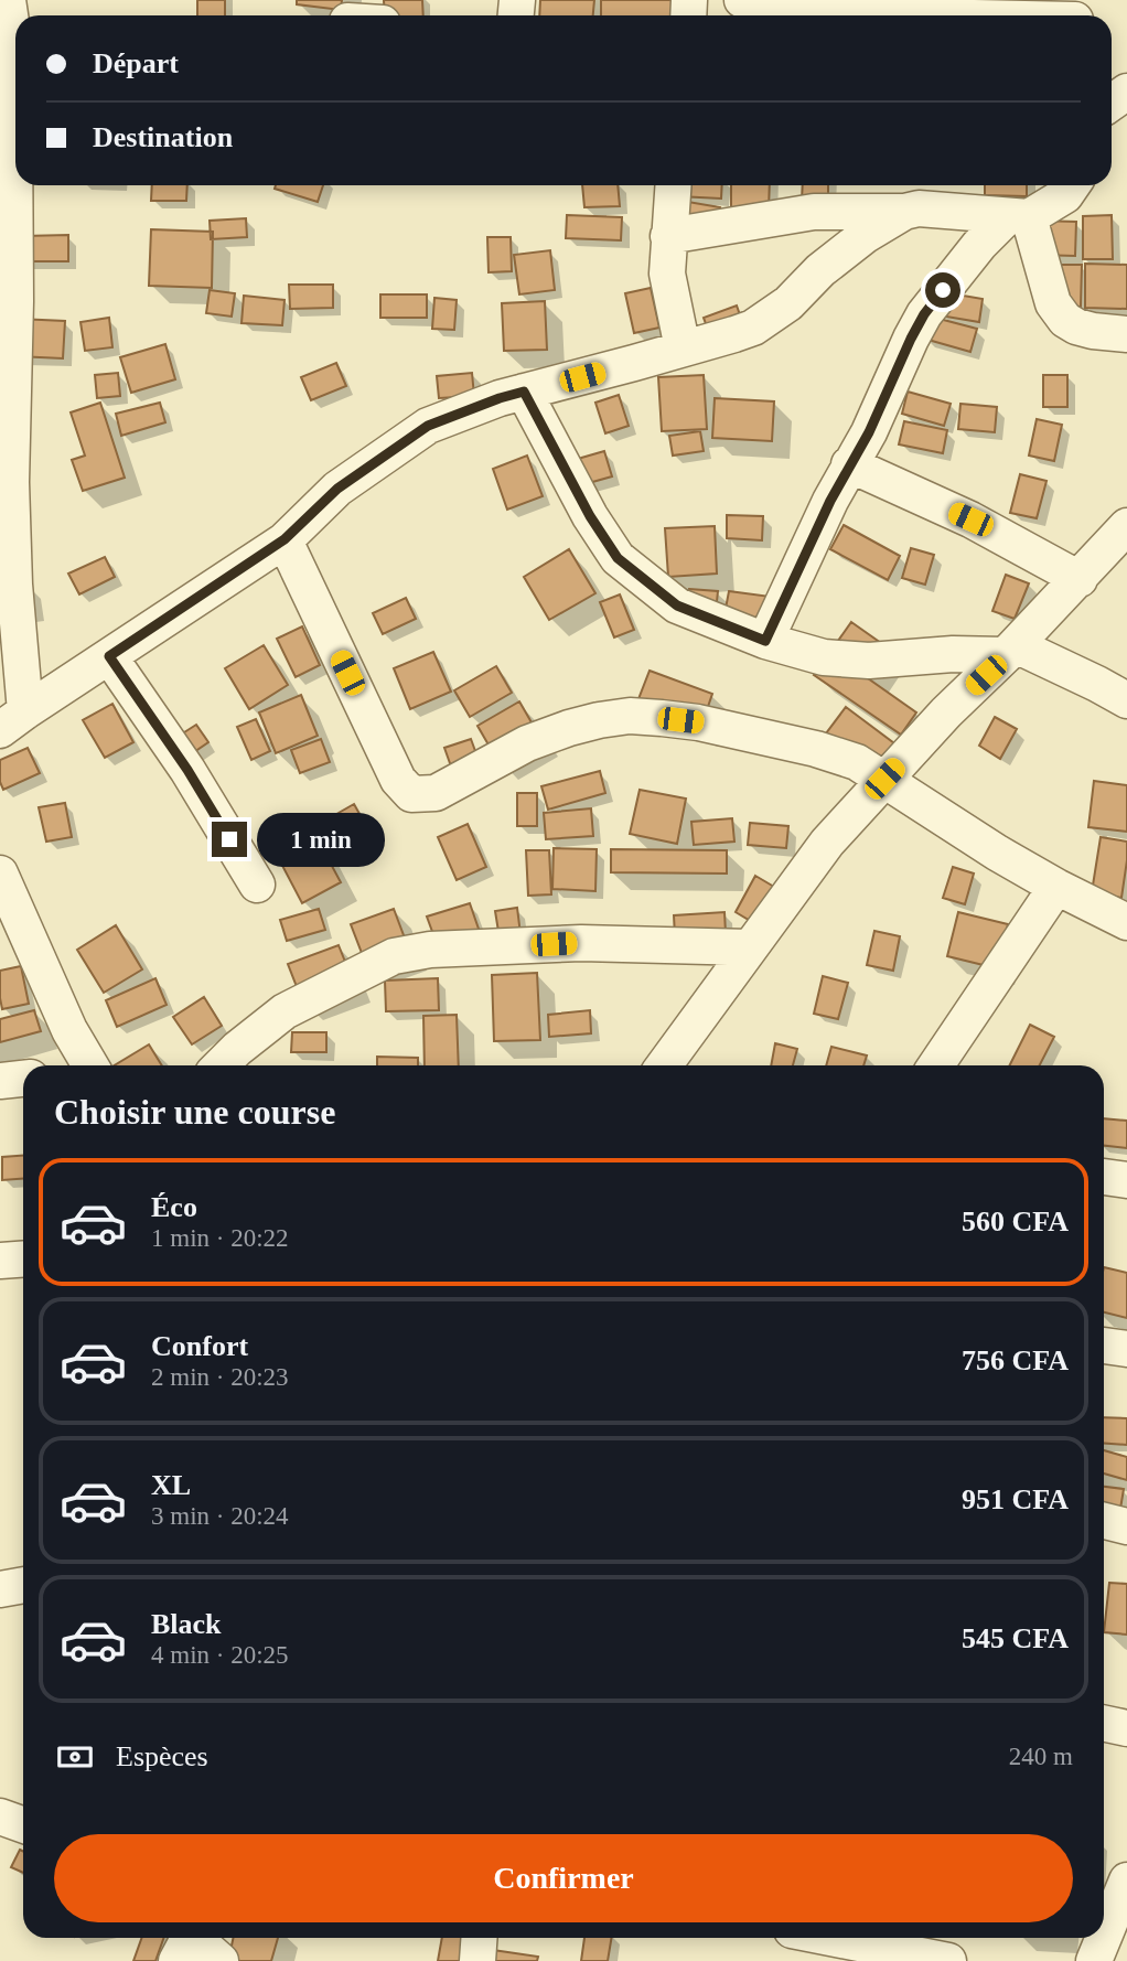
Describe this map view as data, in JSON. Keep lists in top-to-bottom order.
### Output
{
  "page": {
    "banner": ["Départ", "Destination"],
    "bubble": "1 min",
    "heading": "Choisir une course",
    "list": [
      {
        "name": "Éco",
        "note": "1 min · 20:22",
        "value": "560 CFA"
      },
      {
        "name": "Confort",
        "note": "2 min · 20:23",
        "value": "756 CFA"
      },
      {
        "name": "XL",
        "note": "3 min · 20:24",
        "value": "951 CFA"
      },
      {
        "name": "Black",
        "note": "4 min · 20:25",
        "value": "545 CFA"
      }
    ],
    "pay": ["Espèces", "240 m"],
    "buttons": "Confirmer"
  }
}
